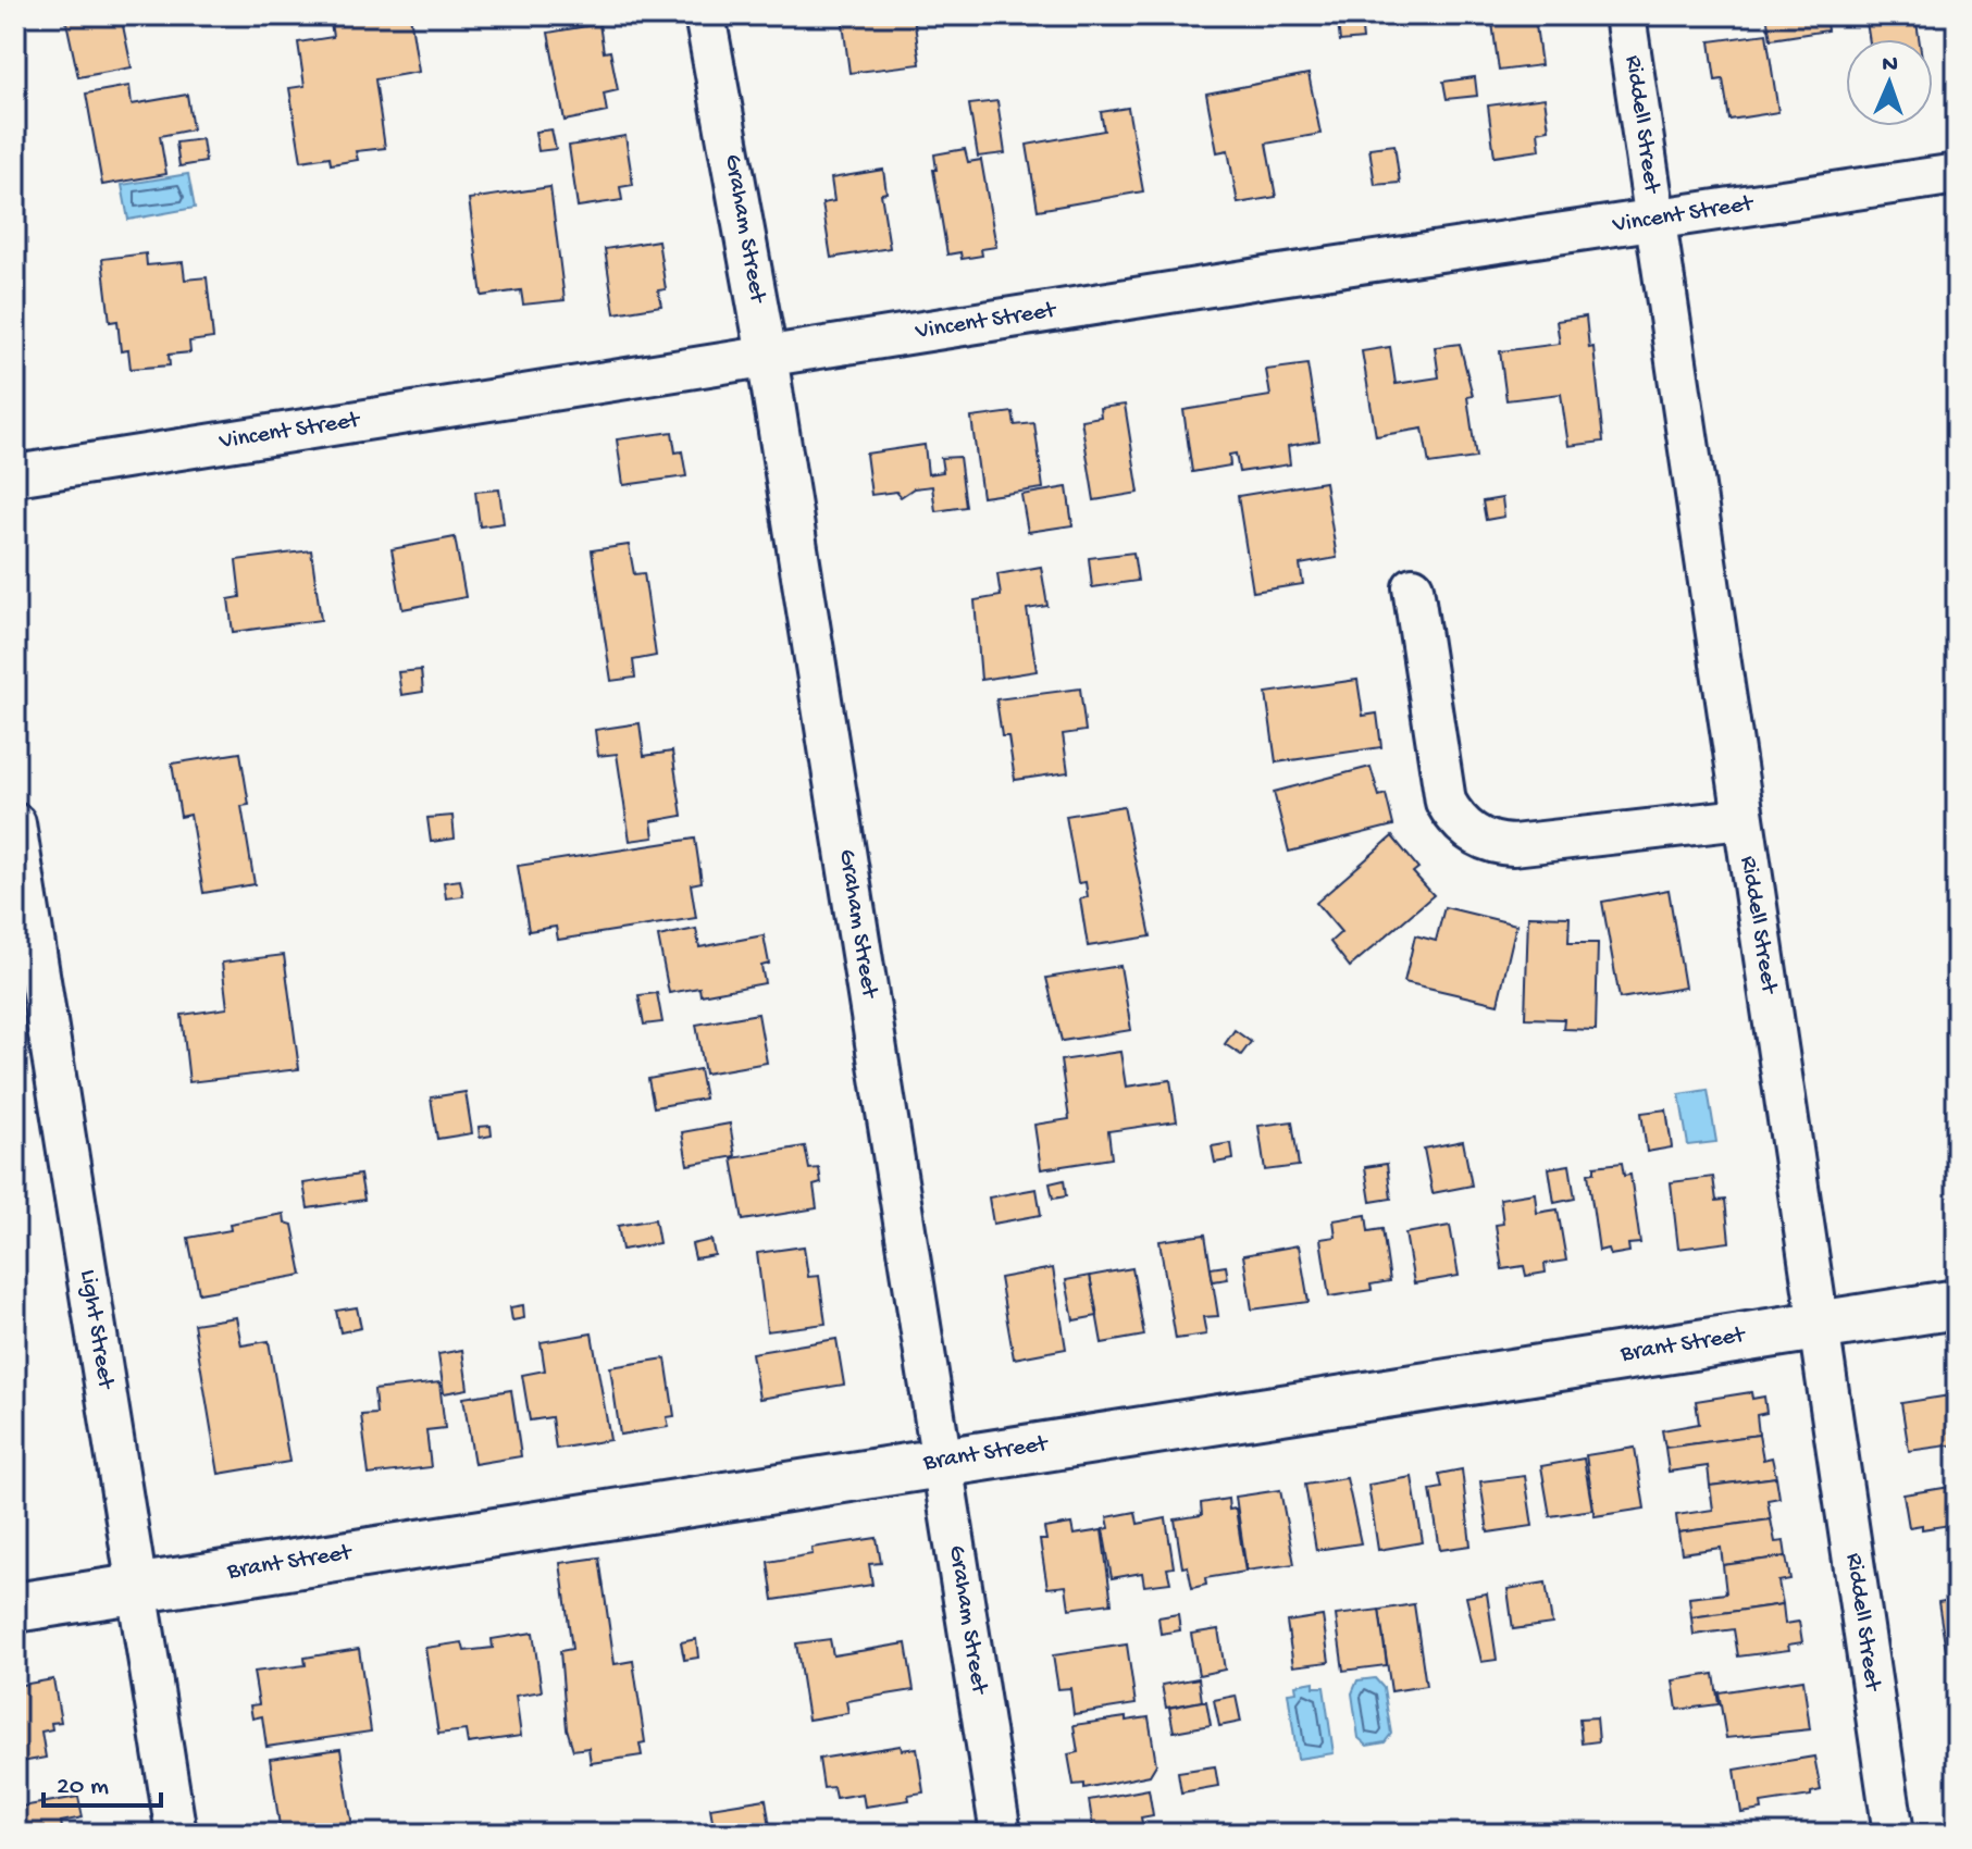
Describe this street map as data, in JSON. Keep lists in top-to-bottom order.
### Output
{
  "streets": {
    "street": [
      "Riddell Street",
      "Vincent Street",
      "Graham Street",
      "Light Street",
      "Brant Street"
    ]
  },
  "crossings": [
    ["Riddell Street", "Vincent Street"],
    ["Riddell Street", "Brant Street"],
    ["Vincent Street", "Graham Street"],
    ["Graham Street", "Brant Street"],
    ["Light Street", "Brant Street"]
  ],
  "scale_bar": "20 m",
  "north": "top"
}
